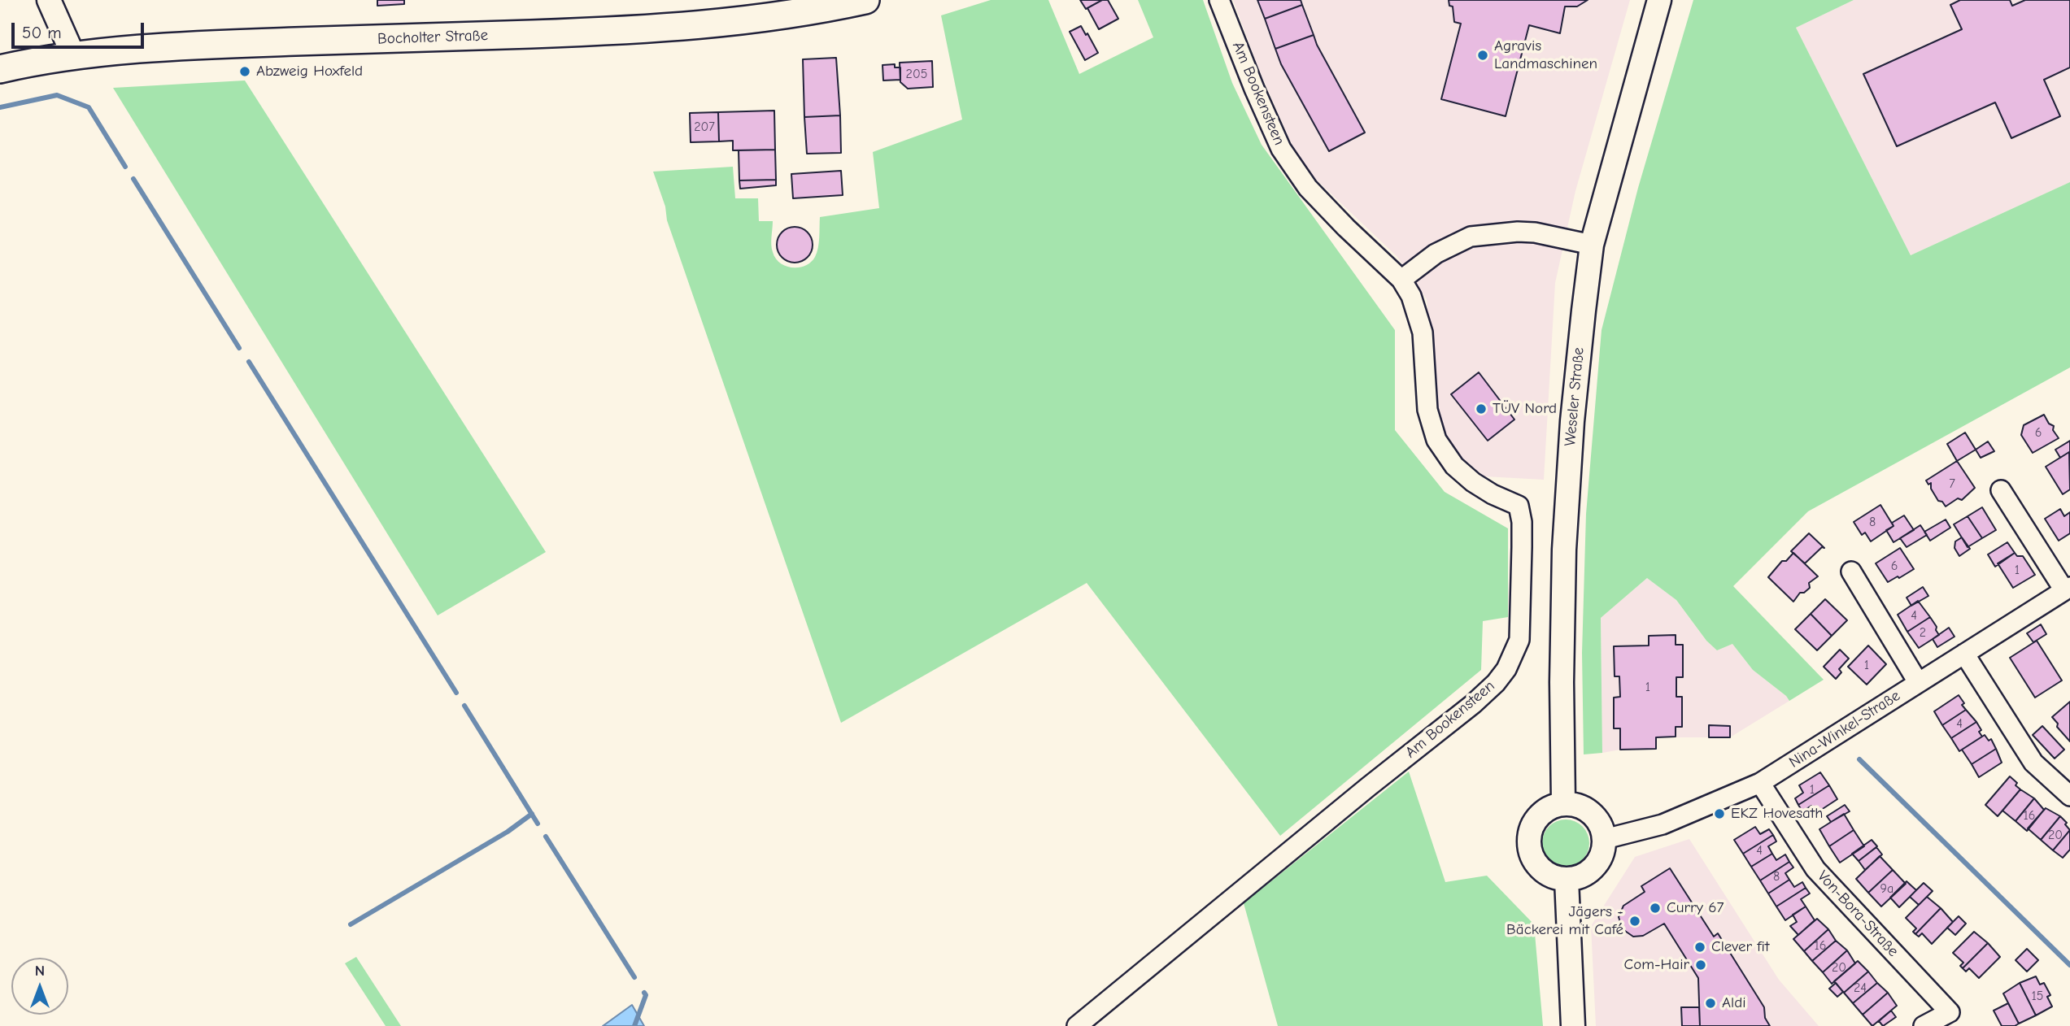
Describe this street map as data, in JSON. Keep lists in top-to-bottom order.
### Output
{
  "streets": {
    "main road": ["Bocholter Straße"],
    "street": [
      "Am Bookensteen",
      "Weseler Straße",
      "Nina-Winkel-Straße",
      "Von-Bora-Straße"
    ]
  },
  "crossings": [
    ["Weseler Straße", "Nina-Winkel-Straße"],
    ["Nina-Winkel-Straße", "Von-Bora-Straße"]
  ],
  "places": [
    "Agravis Landmaschinen",
    "Abzweig Hoxfeld",
    "TÜV Nord",
    "EKZ Hovesath",
    "Curry 67",
    "Jägers - Bäckerei mit Café",
    "Clever fit",
    "Com-Hair",
    "Aldi"
  ],
  "house_numbers": [
    "205",
    "207",
    "6",
    "7",
    "8",
    "6",
    "1",
    "4",
    "2",
    "1",
    "1",
    "4",
    "1",
    "16",
    "20",
    "4",
    "8",
    "9a",
    "16",
    "20",
    "24",
    "15"
  ],
  "scale_bar": "50 m",
  "north": "top"
}
